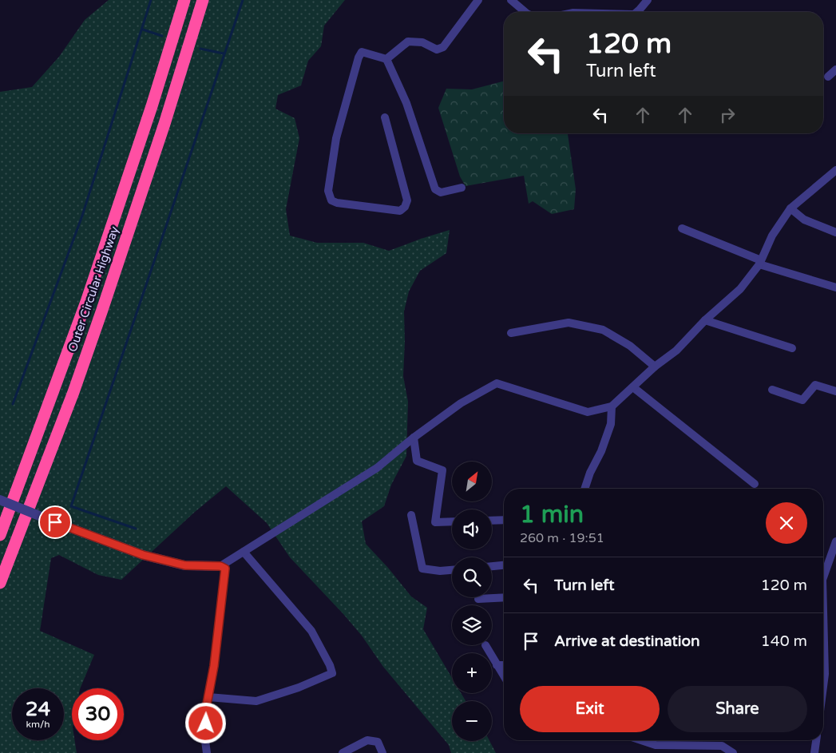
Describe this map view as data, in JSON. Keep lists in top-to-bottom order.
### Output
{
  "streets": {
    "highway": ["Outer Circular Highway"]
  },
  "north": "top right",
  "page": {
    "turn": ["120 m", "Turn left"],
    "map_buttons": ["+", "−"],
    "heading": ["1 min", "260 m · 19:51"],
    "list": [
      {
        "name": "Turn left",
        "value": "120 m"
      },
      {
        "name": "Arrive at destination",
        "value": "140 m"
      }
    ],
    "buttons": ["Exit", "Share"],
    "speed": "24 km/h",
    "limit": "30"
  }
}
